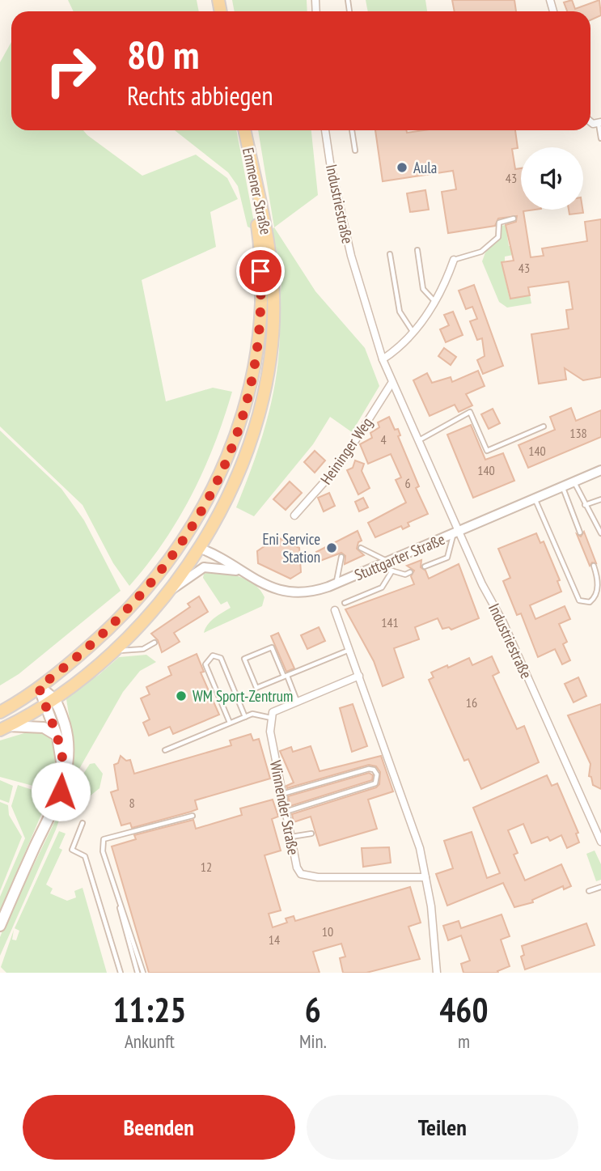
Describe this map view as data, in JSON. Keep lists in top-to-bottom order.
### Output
{
  "streets": {
    "main road": ["Emmener Straße"],
    "street": [
      "Industriestraße",
      "Heininger Weg",
      "Stuttgarter Straße",
      "Winnender Straße"
    ]
  },
  "crossings": [
    ["Emmener Straße", "Stuttgarter Straße"],
    ["Industriestraße", "Heininger Weg"],
    ["Industriestraße", "Stuttgarter Straße"]
  ],
  "places": ["Aula", "Eni Service Station", "WM Sport-Zentrum"],
  "house_numbers": [
    "43",
    "43",
    "138",
    "4",
    "140",
    "140",
    "6",
    "141",
    "16",
    "8",
    "12",
    "10",
    "14"
  ],
  "page": {
    "turn": ["80 m", "Rechts abbiegen"],
    "eta": [
      "11:25",
      "Ankunft",
      "6",
      "Min.",
      "460",
      "m"
    ],
    "buttons": ["Beenden", "Teilen"]
  }
}
